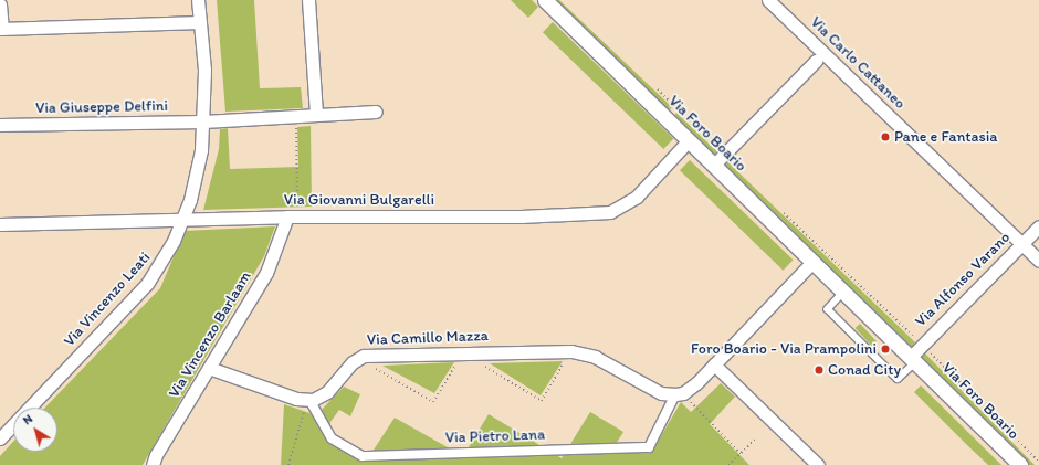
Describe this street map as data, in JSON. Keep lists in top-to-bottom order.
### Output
{
  "streets": {
    "street": [
      "Via Carlo Cattaneo",
      "Via Giuseppe Delfini",
      "Via Foro Boario",
      "Via Giovanni Bulgarelli",
      "Via Alfonso Varano",
      "Via Vincenzo Leati",
      "Via Vincenzo Barlaam",
      "Via Camillo Mazza",
      "Via Pietro Lana"
    ]
  },
  "crossings": [
    ["Via Carlo Cattaneo", "Via Alfonso Varano"],
    ["Via Giuseppe Delfini", "Via Vincenzo Leati"],
    ["Via Foro Boario", "Via Giovanni Bulgarelli"],
    ["Via Foro Boario", "Via Alfonso Varano"],
    ["Via Foro Boario", "Via Pietro Lana"],
    ["Via Giovanni Bulgarelli", "Via Vincenzo Leati"],
    ["Via Giovanni Bulgarelli", "Via Vincenzo Barlaam"],
    ["Via Camillo Mazza", "Via Pietro Lana"]
  ],
  "places": ["Pane e Fantasia", "Foro Boario - Via Prampolini", "Conad City"],
  "north": "top left"
}
